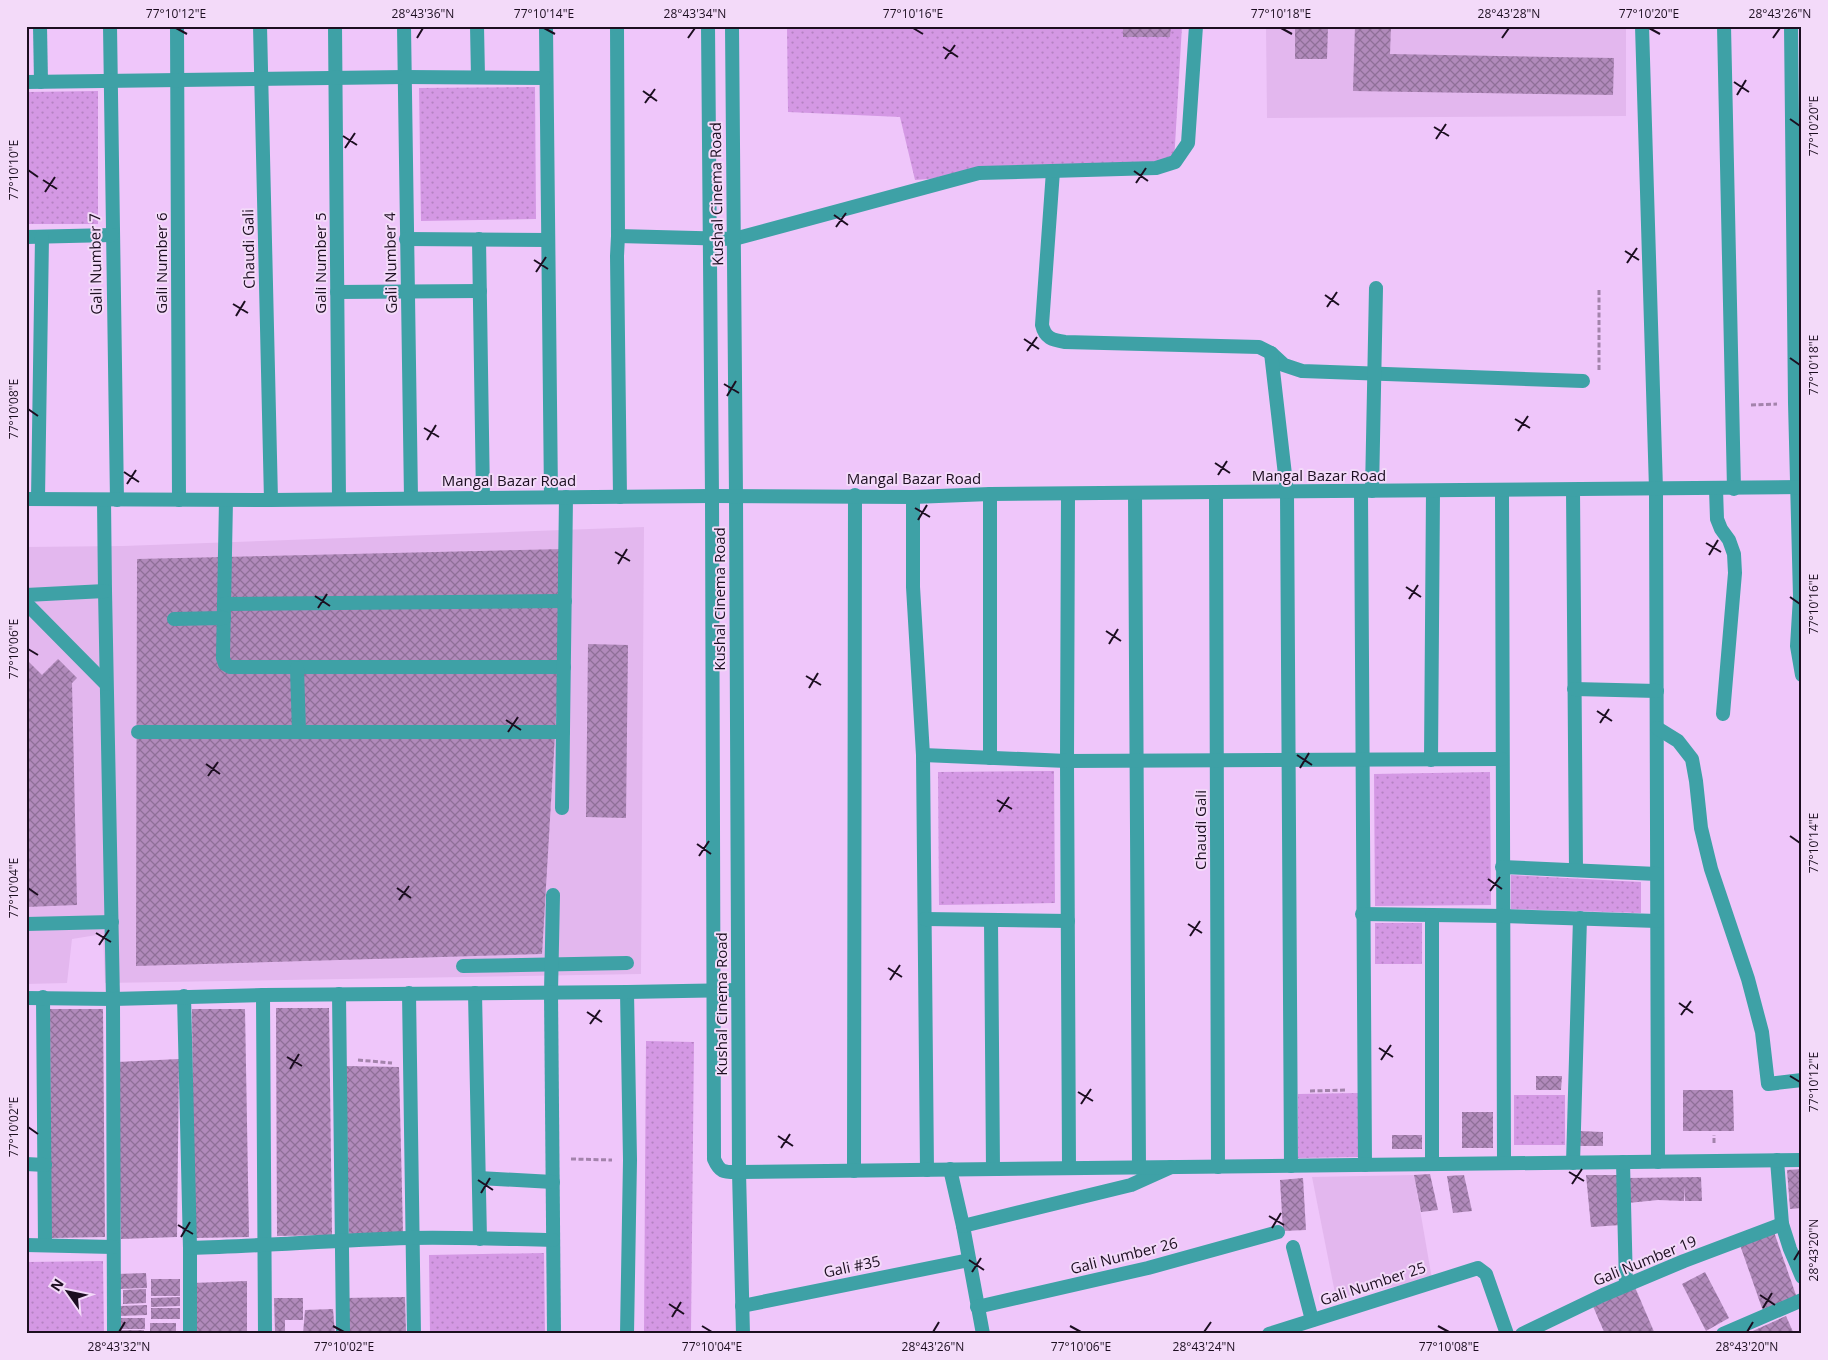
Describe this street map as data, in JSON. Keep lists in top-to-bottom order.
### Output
{
  "streets": {
    "street": [
      "Kushal Cinema Road",
      "Chaudi Gali",
      "Gali Number 6",
      "Gali Number 5",
      "Gali Number 4",
      "Gali Number 7",
      "Mangal Bazar Road",
      "Gali Number 26",
      "Gali Number 19",
      "Gali #35",
      "Gali Number 25"
    ]
  },
  "crossings": [
    ["Kushal Cinema Road", "Mangal Bazar Road"],
    ["Kushal Cinema Road", "Gali #35"],
    ["Chaudi Gali", "Mangal Bazar Road"],
    ["Gali Number 6", "Mangal Bazar Road"],
    ["Gali Number 5", "Mangal Bazar Road"],
    ["Gali Number 4", "Mangal Bazar Road"],
    ["Gali Number 7", "Mangal Bazar Road"]
  ],
  "north": "top left",
  "coordinates": [
    "77°10'12\"E",
    "28°43'36\"N",
    "77°10'14\"E",
    "28°43'34\"N",
    "77°10'16\"E",
    "77°10'18\"E",
    "28°43'28\"N",
    "77°10'20\"E",
    "28°43'26\"N",
    "77°10'10\"E",
    "77°10'08\"E",
    "77°10'06\"E",
    "77°10'04\"E",
    "77°10'02\"E",
    "28°43'20\"N",
    "28°43'32\"N",
    "28°43'24\"N"
  ]
}
